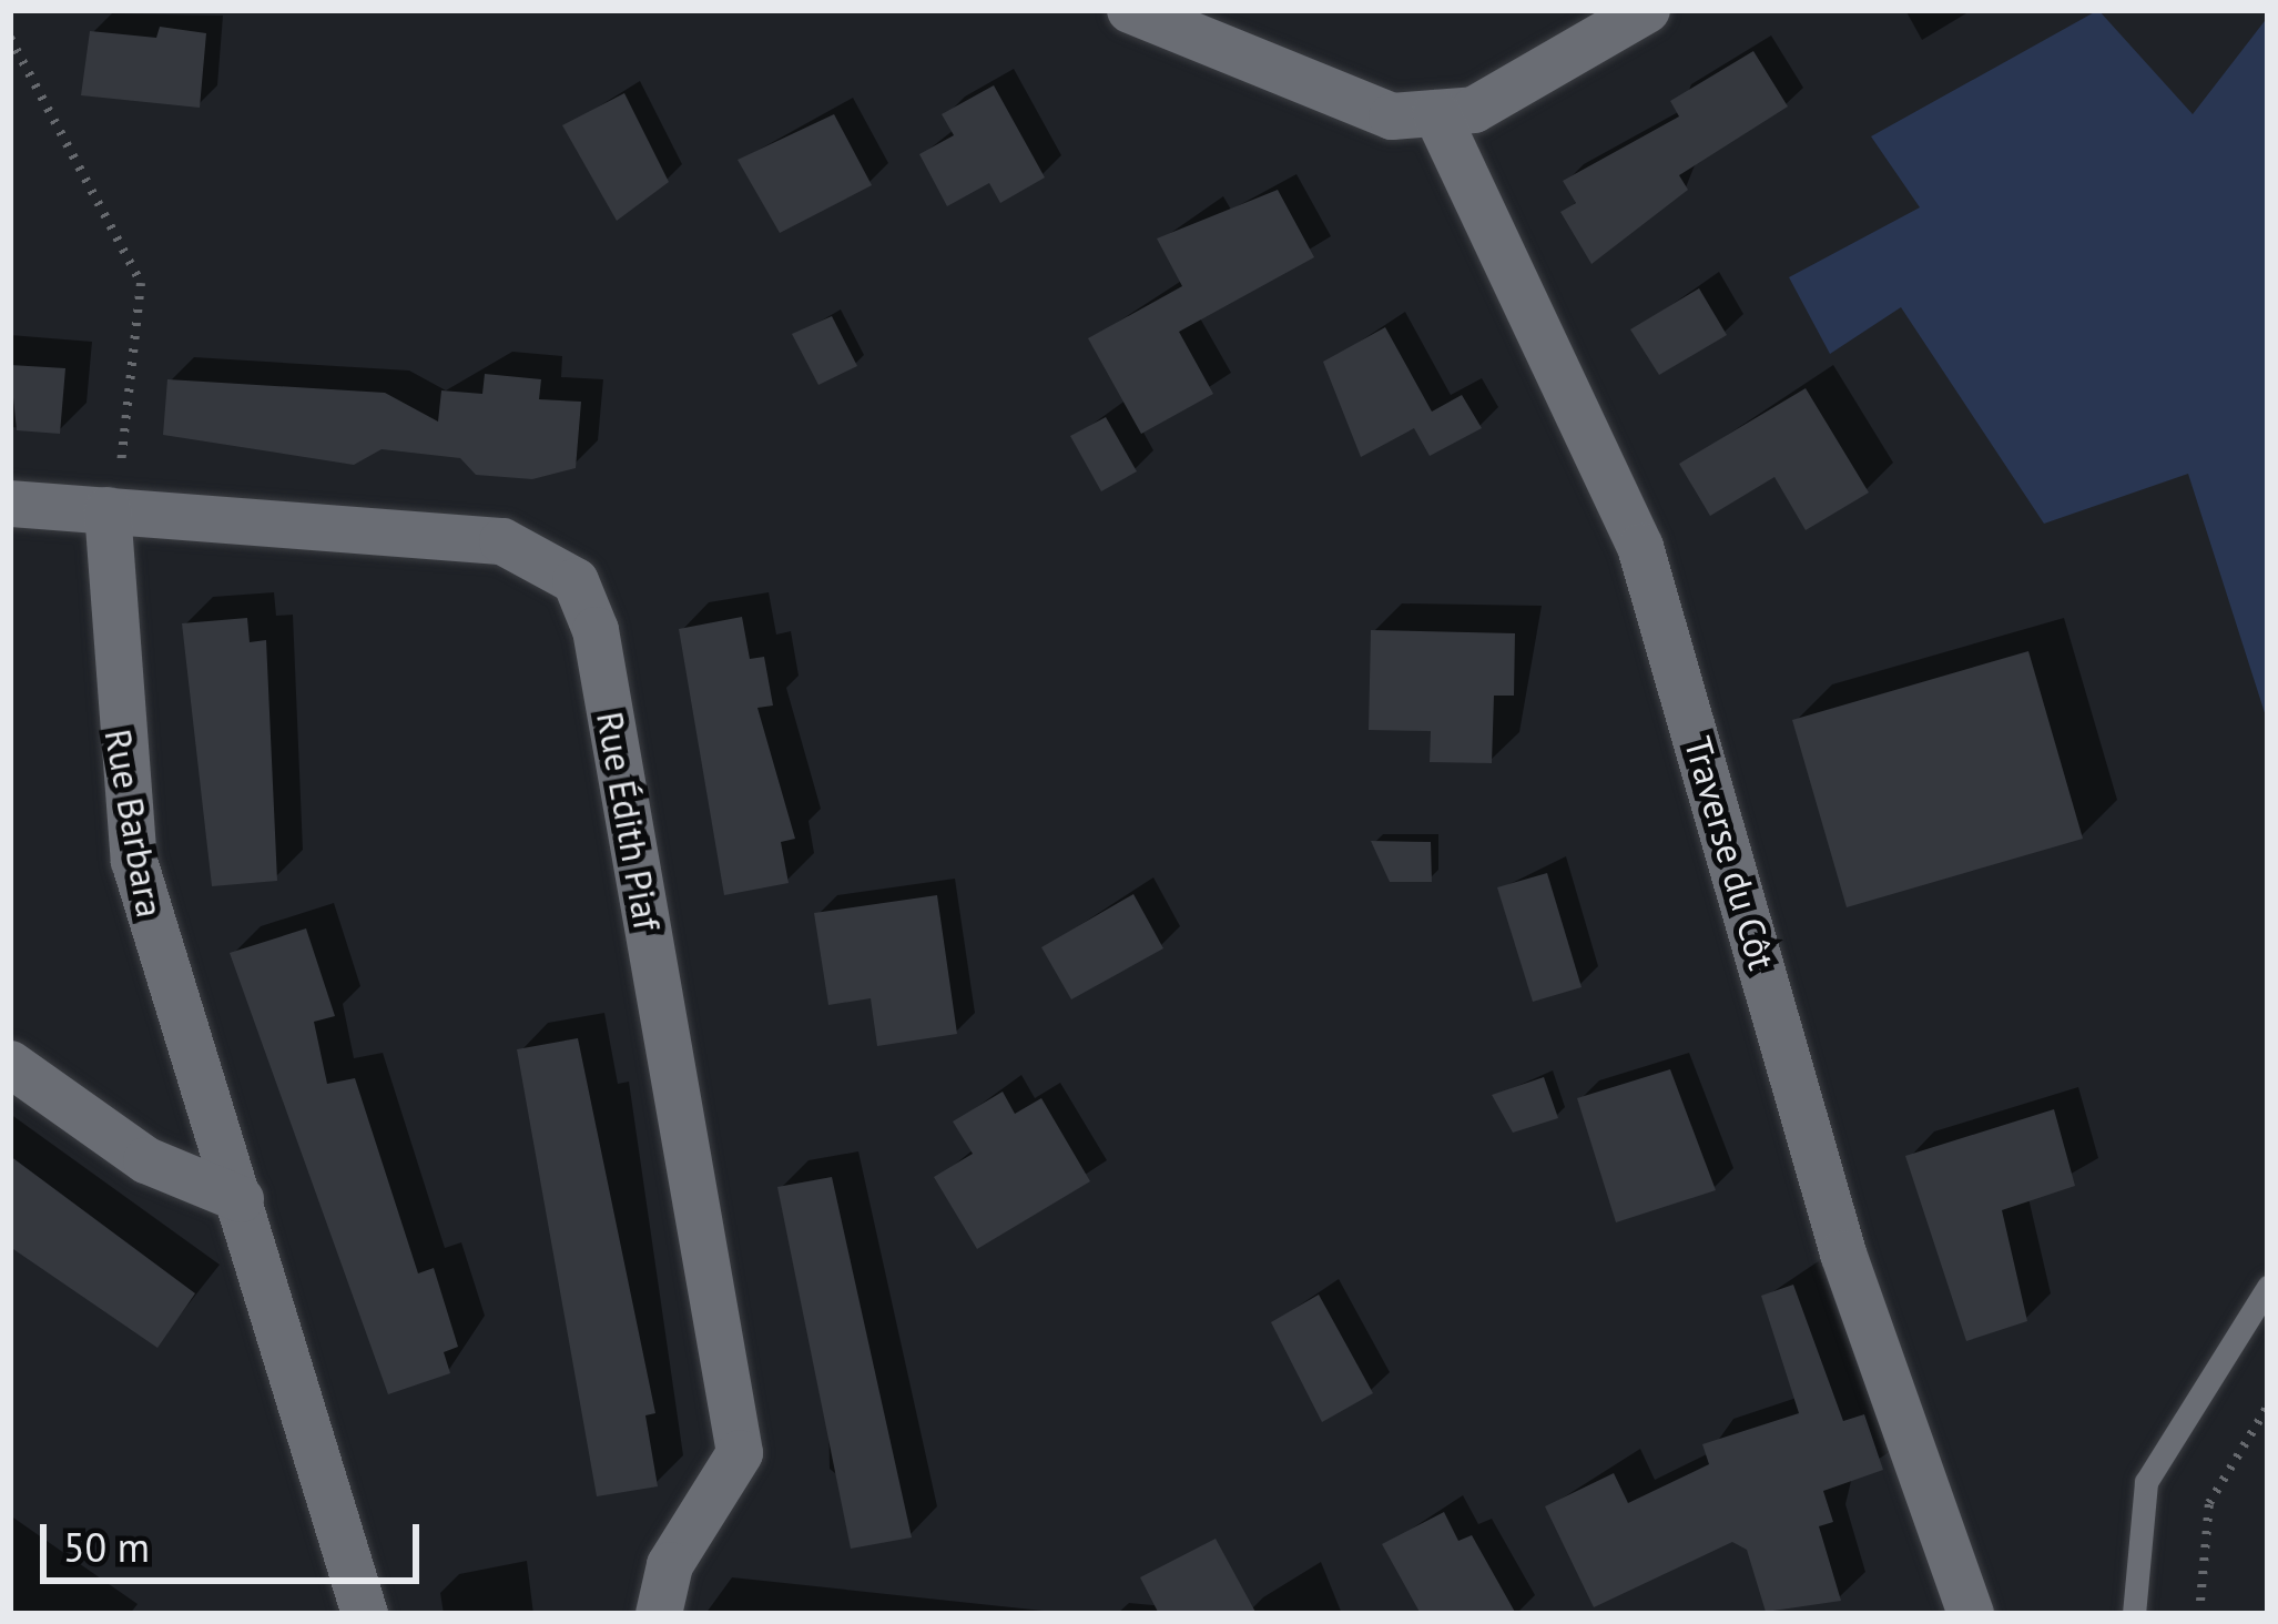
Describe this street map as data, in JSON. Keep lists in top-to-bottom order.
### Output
{
  "streets": {
    "street": ["Rue Édith Piaf", "Rue Barbara", "Traverse du Côt"]
  },
  "crossings": [
    ["Rue Édith Piaf", "Rue Barbara"]
  ],
  "scale_bar": "50 m"
}
